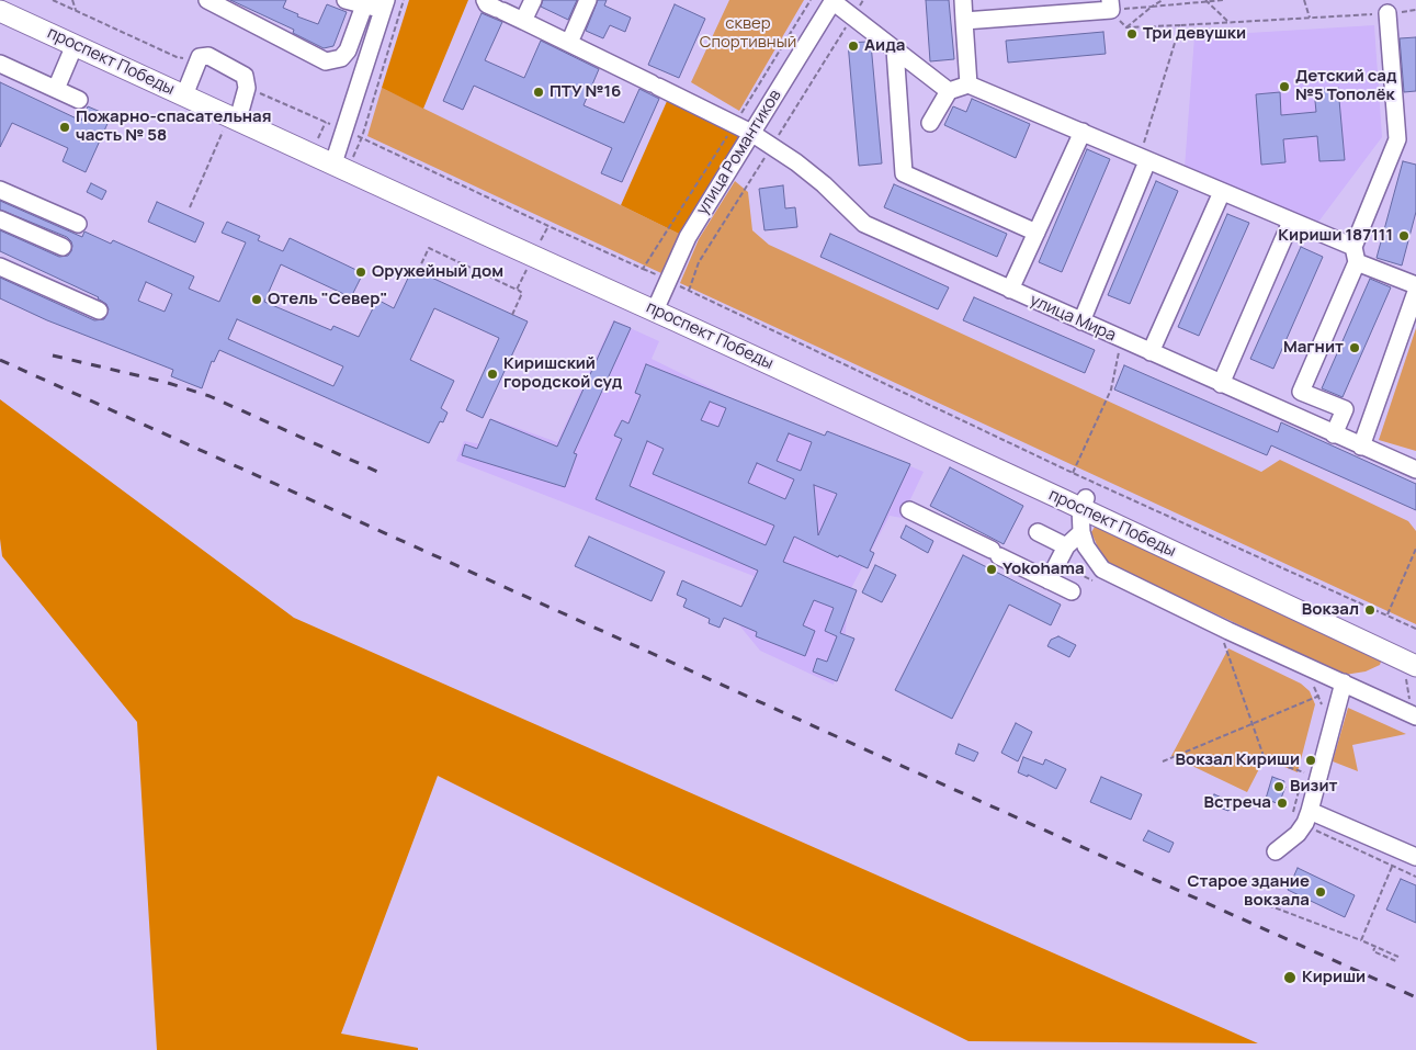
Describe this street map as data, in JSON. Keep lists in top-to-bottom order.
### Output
{
  "streets": {
    "main road": ["проспект Победы"],
    "street": ["улица Романтиков", "улица Мира"]
  },
  "crossings": [
    ["проспект Победы", "улица Романтиков"],
    ["улица Романтиков", "улица Мира"]
  ],
  "parks": ["сквер Спортивный"],
  "places": [
    "Три девушки",
    "Аида",
    "Детский сад №5 Тополёк",
    "ПТУ №16",
    "Пожарно-спасательная часть № 58",
    "Кириши 187111",
    "Оружейный дом",
    "Отель \"Север\"",
    "Магнит",
    "Киришский городской суд",
    "Yokohama",
    "Вокзал",
    "Вокзал Кириши",
    "Визит",
    "Встреча",
    "Старое здание вокзала",
    "Кириши"
  ]
}
